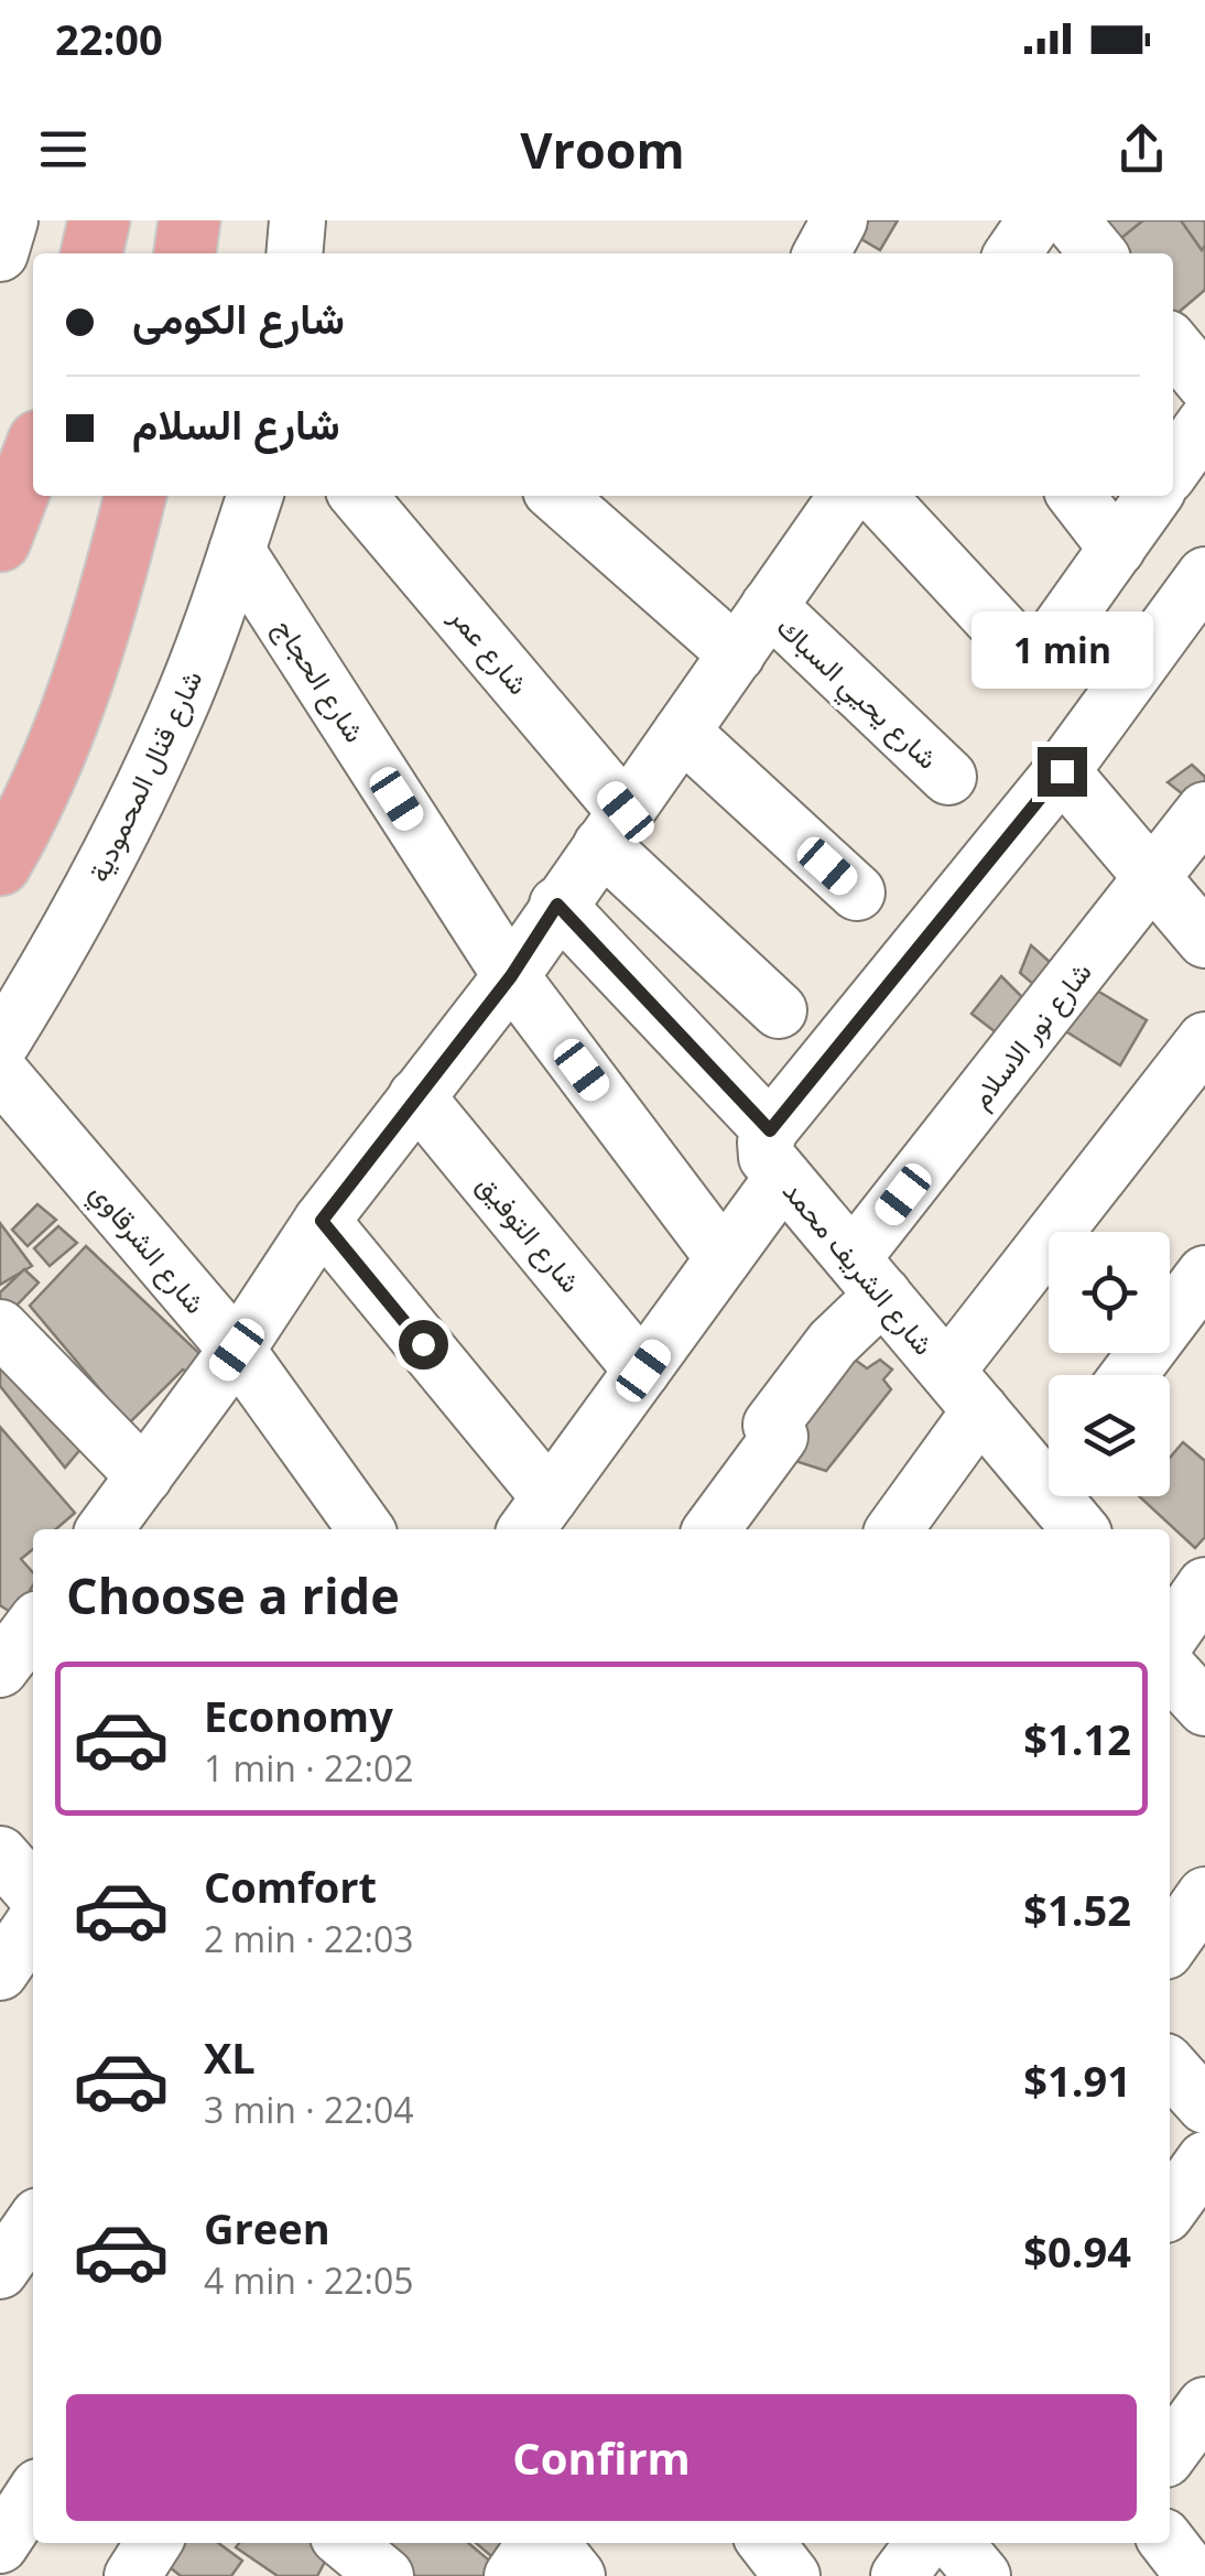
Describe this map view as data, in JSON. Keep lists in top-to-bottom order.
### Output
{
  "streets": {
    "street": [
      "شارع عمر",
      "شارع الحجاج",
      "شارع يحيي السباك",
      "شارع قنال المحمودية",
      "شارع نور الاسلام",
      "شارع التوفيق",
      "شارع الشرقاوي",
      "شارع الشريف محمد"
    ]
  },
  "crossings": [
    ["شارع الحجاج", "شارع قنال المحمودية"],
    ["شارع نور الاسلام", "شارع الشريف محمد"]
  ],
  "page": {
    "status": "22:00",
    "header": "Vroom",
    "banner": ["شارع الكومى", "شارع السلام"],
    "bubble": "1 min",
    "heading": "Choose a ride",
    "list": [
      {
        "name": "Economy",
        "note": "1 min · 22:02",
        "value": "$1.12"
      },
      {
        "name": "Comfort",
        "note": "2 min · 22:03",
        "value": "$1.52"
      },
      {
        "name": "XL",
        "note": "3 min · 22:04",
        "value": "$1.91"
      },
      {
        "name": "Green",
        "note": "4 min · 22:05",
        "value": "$0.94"
      }
    ],
    "buttons": "Confirm"
  }
}
